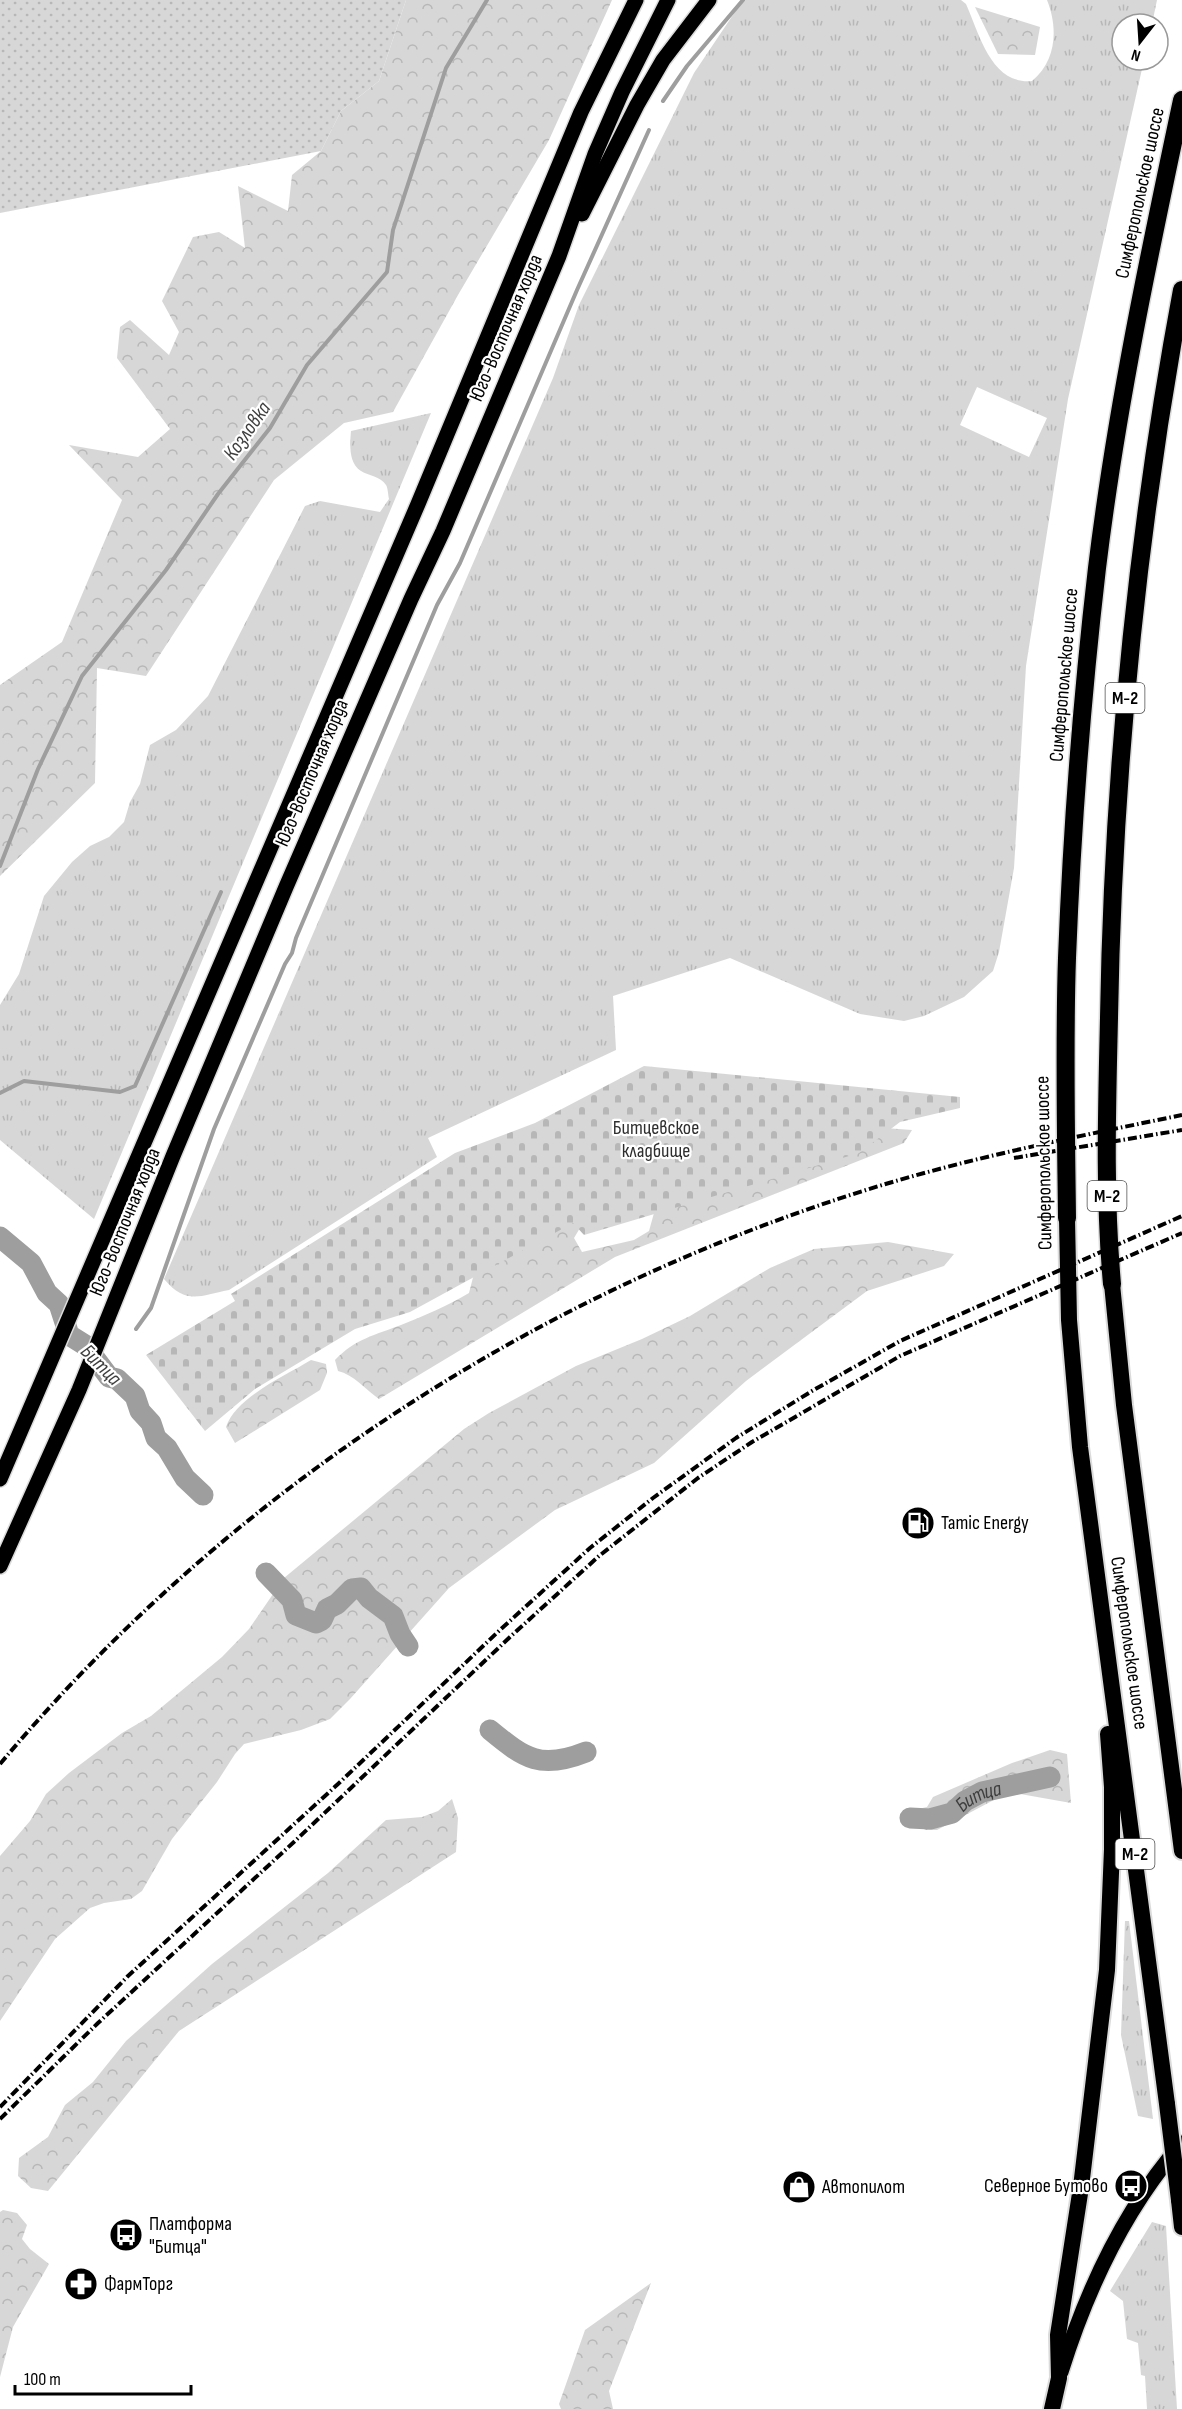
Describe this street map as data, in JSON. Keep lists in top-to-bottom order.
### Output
{
  "streets": {
    "highway": ["Симферопольское шоссе", "М-2"],
    "main road": ["Юго-Восточная хорда"]
  },
  "water": ["Козловка", "Битца"],
  "parks": ["Битцевское кладбище"],
  "places": {
    "fuel station": ["Tamic Energy"],
    "bus stop": ["Северное Бутово", "Платформа \"Битца\""],
    "shop": ["Автопилот"],
    "pharmacy": ["ФармТорг"]
  },
  "scale_bar": "100 m",
  "north": "bottom"
}
